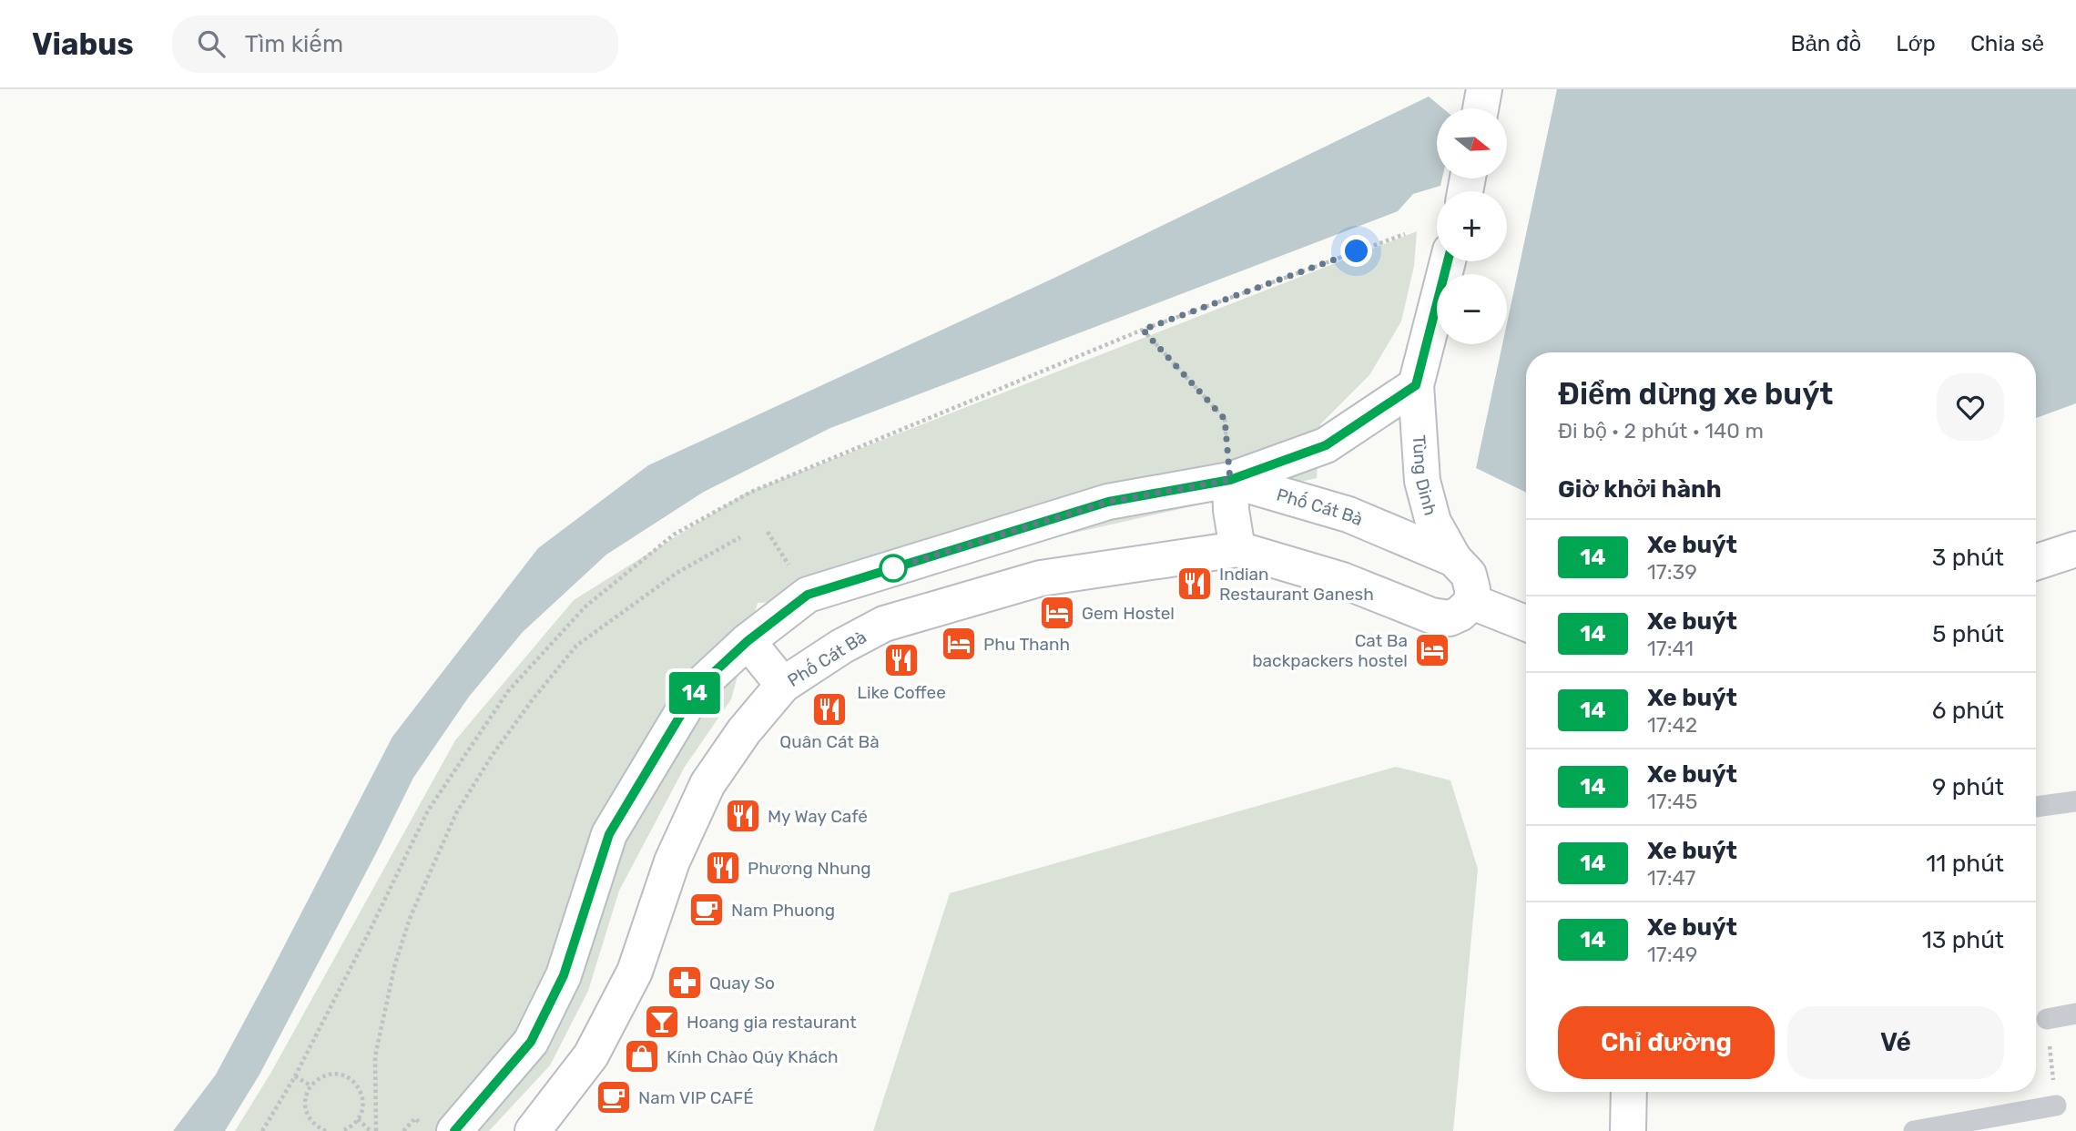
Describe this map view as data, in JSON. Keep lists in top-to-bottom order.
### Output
{
  "streets": {
    "main road": ["Tùng Dinh", "Phố Cát Bà"]
  },
  "crossings": [
    ["Tùng Dinh", "Phố Cát Bà"]
  ],
  "places": {
    "restaurant": [
      "Indian Restaurant Ganesh",
      "Like Coffee",
      "Quân Cát Bà",
      "My Way Café",
      "Phương Nhung"
    ],
    "hotel": ["Gem Hostel", "Phu Thanh", "Cat Ba backpackers hostel"],
    "cafe": ["Nam Phuong", "Nam VIP CAFÉ"],
    "pharmacy": ["Quay So"],
    "bar": ["Hoang gia restaurant"],
    "shop": ["Kính Chào Qúy Khách"]
  },
  "lines": ["bus line 14"],
  "north": "right",
  "page": {
    "header": "Viabus",
    "search": "Tìm kiếm",
    "nav": ["Bản đồ", "Lớp", "Chia sẻ"],
    "on_map": "14",
    "map_buttons": ["+", "−"],
    "heading": [
      ["Điểm dừng xe buýt", "Đi bộ · 2 phút · 140 m"],
      "Giờ khởi hành"
    ],
    "list": [
      {
        "mark": "14",
        "name": "Xe buýt",
        "note": "17:39",
        "value": "3 phút"
      },
      {
        "mark": "14",
        "name": "Xe buýt",
        "note": "17:41",
        "value": "5 phút"
      },
      {
        "mark": "14",
        "name": "Xe buýt",
        "note": "17:42",
        "value": "6 phút"
      },
      {
        "mark": "14",
        "name": "Xe buýt",
        "note": "17:45",
        "value": "9 phút"
      },
      {
        "mark": "14",
        "name": "Xe buýt",
        "note": "17:47",
        "value": "11 phút"
      },
      {
        "mark": "14",
        "name": "Xe buýt",
        "note": "17:49",
        "value": "13 phút"
      }
    ],
    "buttons": ["Chỉ đường", "Vé"]
  }
}
